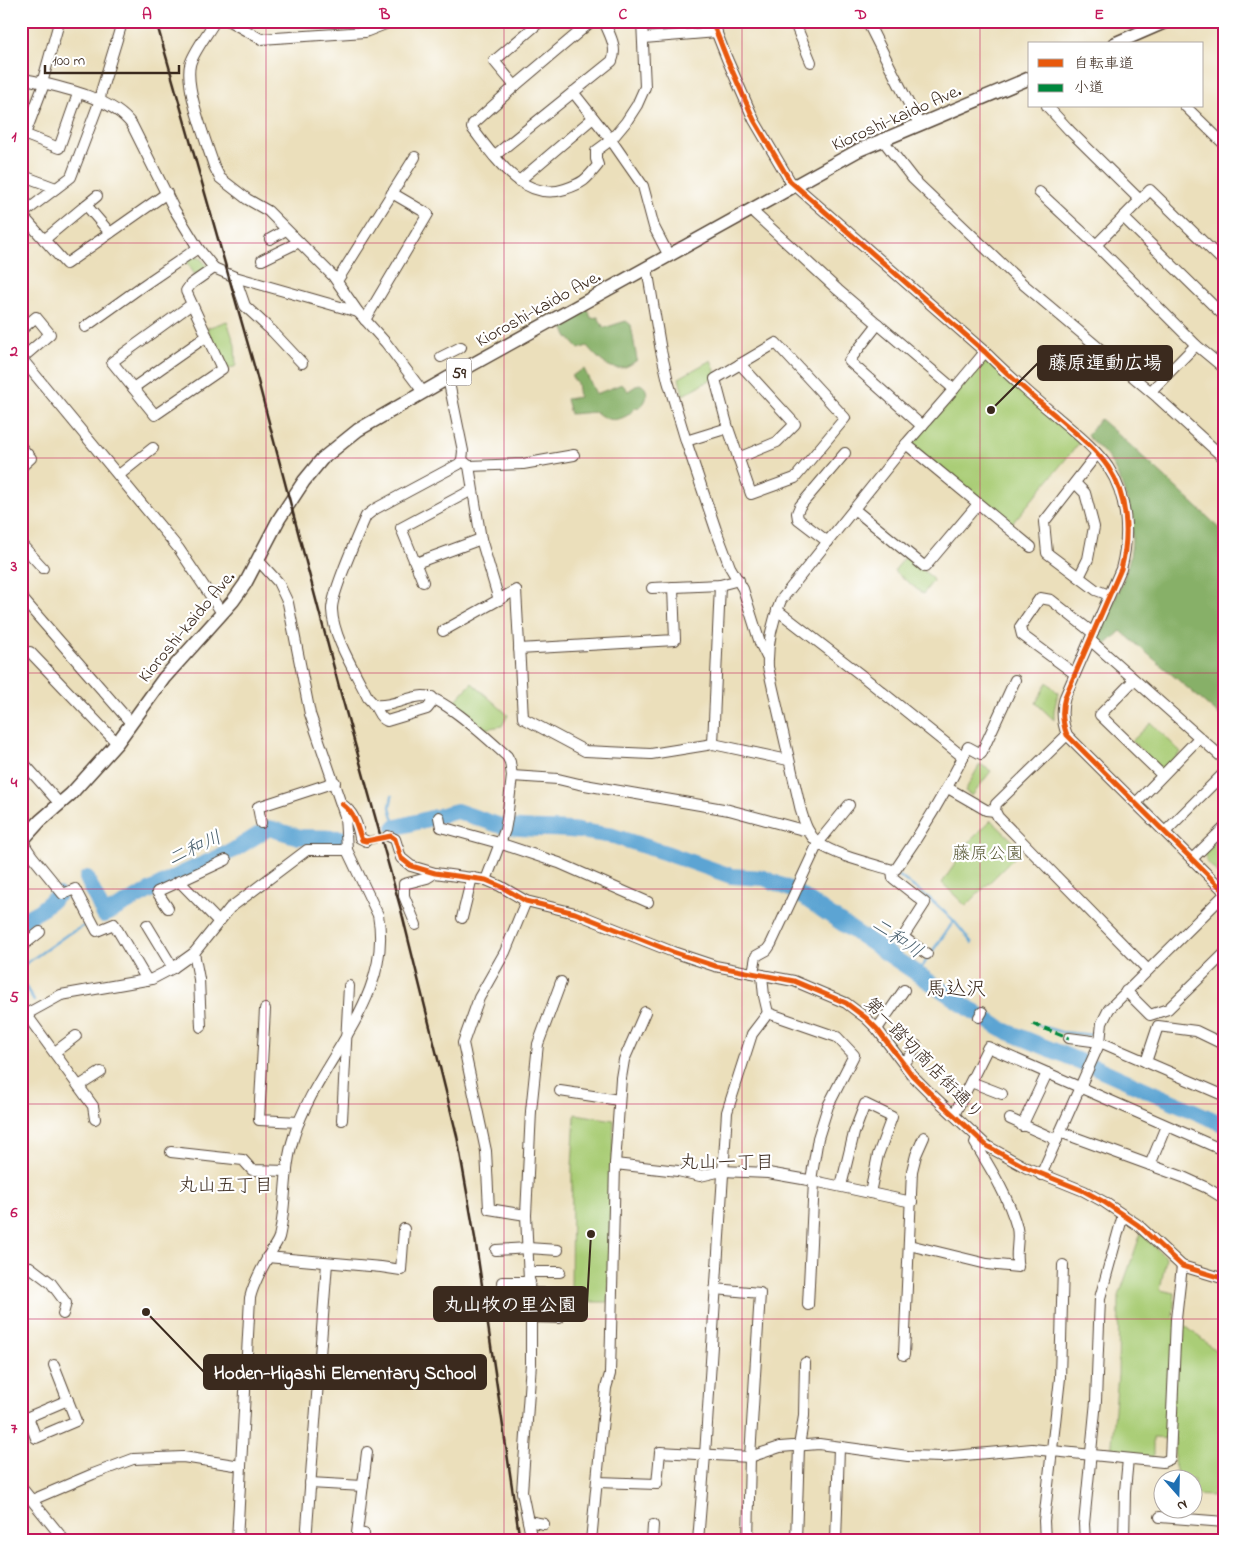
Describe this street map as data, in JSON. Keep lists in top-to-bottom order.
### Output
{
  "streets": {
    "main road": ["Kioroshi-kaido Ave.", "59"],
    "street": ["第一踏切商店街通り"]
  },
  "districts": ["馬込沢", "丸山一丁目", "丸山五丁目"],
  "water": ["二和川"],
  "parks": ["藤原公園"],
  "places": ["藤原運動広場", "丸山牧の里公園", "Hoden-Higashi Elementary School"],
  "legend": ["自転車道", "小道"],
  "scale_bar": "100 m",
  "north": "bottom",
  "grid": {
    "columns": [
      "A",
      "B",
      "C",
      "D",
      "E"
    ],
    "rows": [
      "1",
      "2",
      "3",
      "4",
      "5",
      "6",
      "7"
    ]
  }
}
